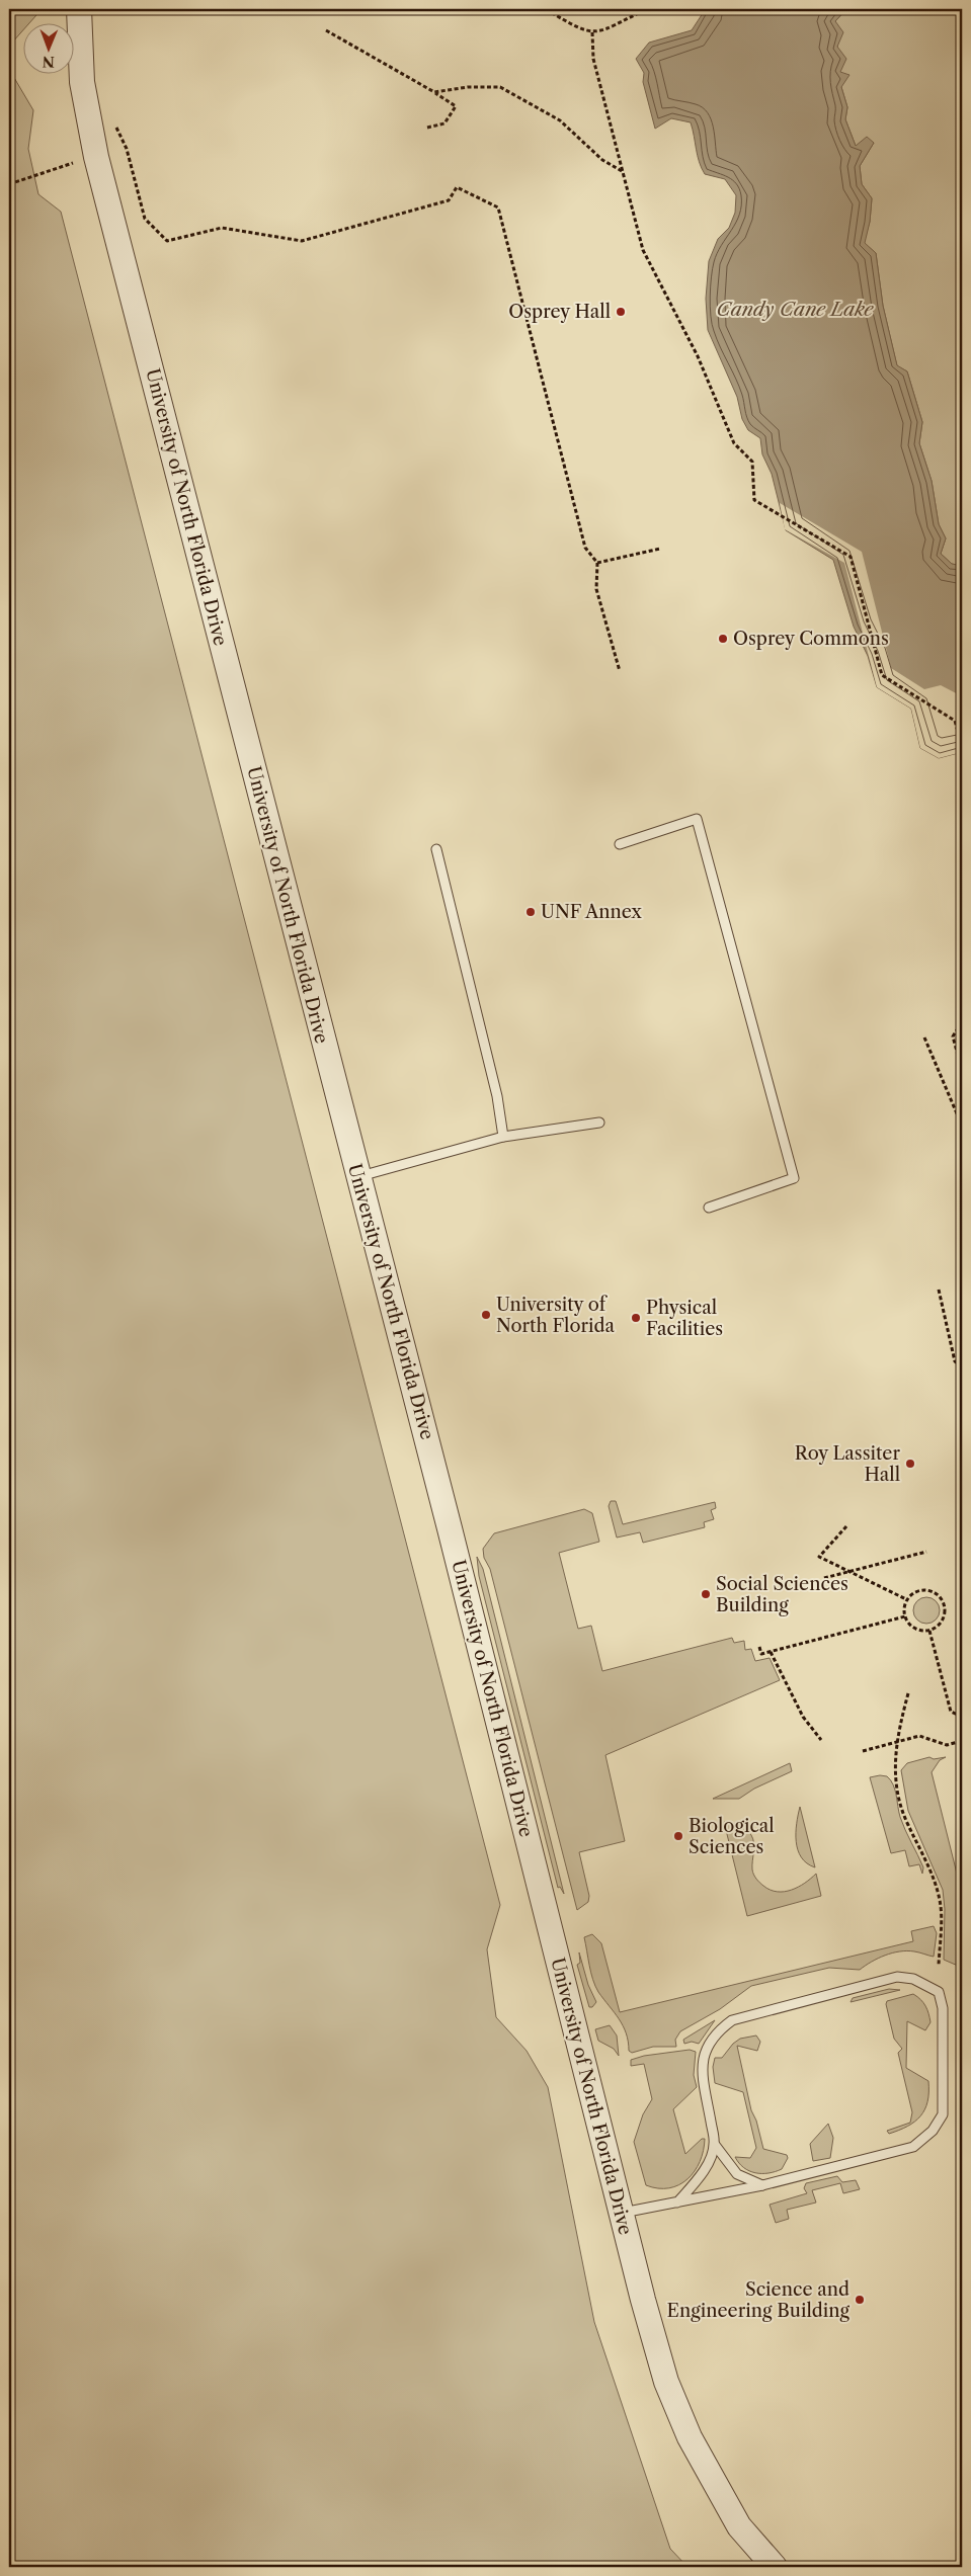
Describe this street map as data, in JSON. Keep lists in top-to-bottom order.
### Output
{
  "streets": {
    "street": ["University of North Florida Drive"]
  },
  "water": ["Candy Cane Lake"],
  "places": [
    "Osprey Hall",
    "Osprey Commons",
    "UNF Annex",
    "University of North Florida",
    "Physical Facilities",
    "Roy Lassiter Hall",
    "Social Sciences Building",
    "Biological Sciences",
    "Science and Engineering Building"
  ],
  "north": "bottom"
}
